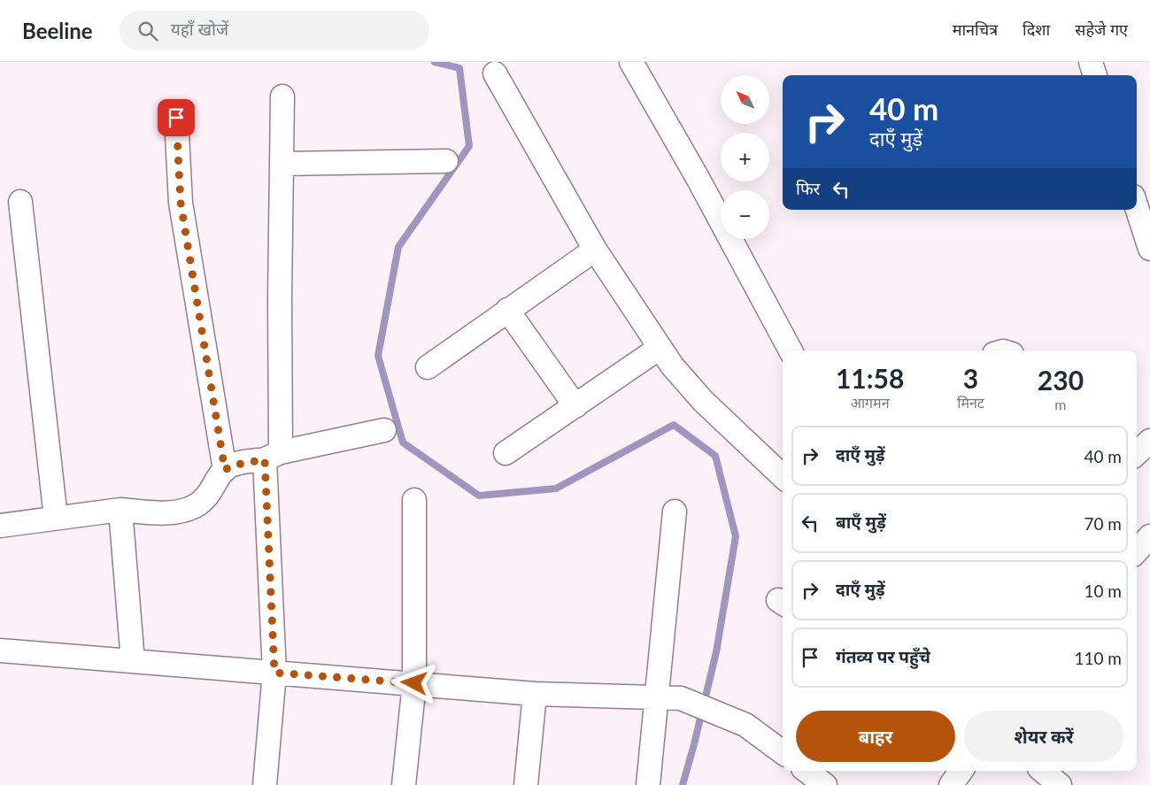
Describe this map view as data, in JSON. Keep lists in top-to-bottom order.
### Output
{
  "north": "top left",
  "page": {
    "header": "Beeline",
    "search": "यहाँ खोजें",
    "nav": ["मानचित्र", "दिशा", "सहेजे गए"],
    "map_buttons": ["+", "−"],
    "turn": ["40 m", "दाएँ मुड़ें"],
    "then": "फिर",
    "eta": [
      "11:58",
      "आगमन",
      "3",
      "मिनट",
      "230",
      "m"
    ],
    "list": [
      {
        "name": "दाएँ मुड़ें",
        "value": "40 m"
      },
      {
        "name": "बाएँ मुड़ें",
        "value": "70 m"
      },
      {
        "name": "दाएँ मुड़ें",
        "value": "10 m"
      },
      {
        "name": "गंतव्य पर पहुँचे",
        "value": "110 m"
      }
    ],
    "buttons": ["बाहर", "शेयर करें"]
  }
}
